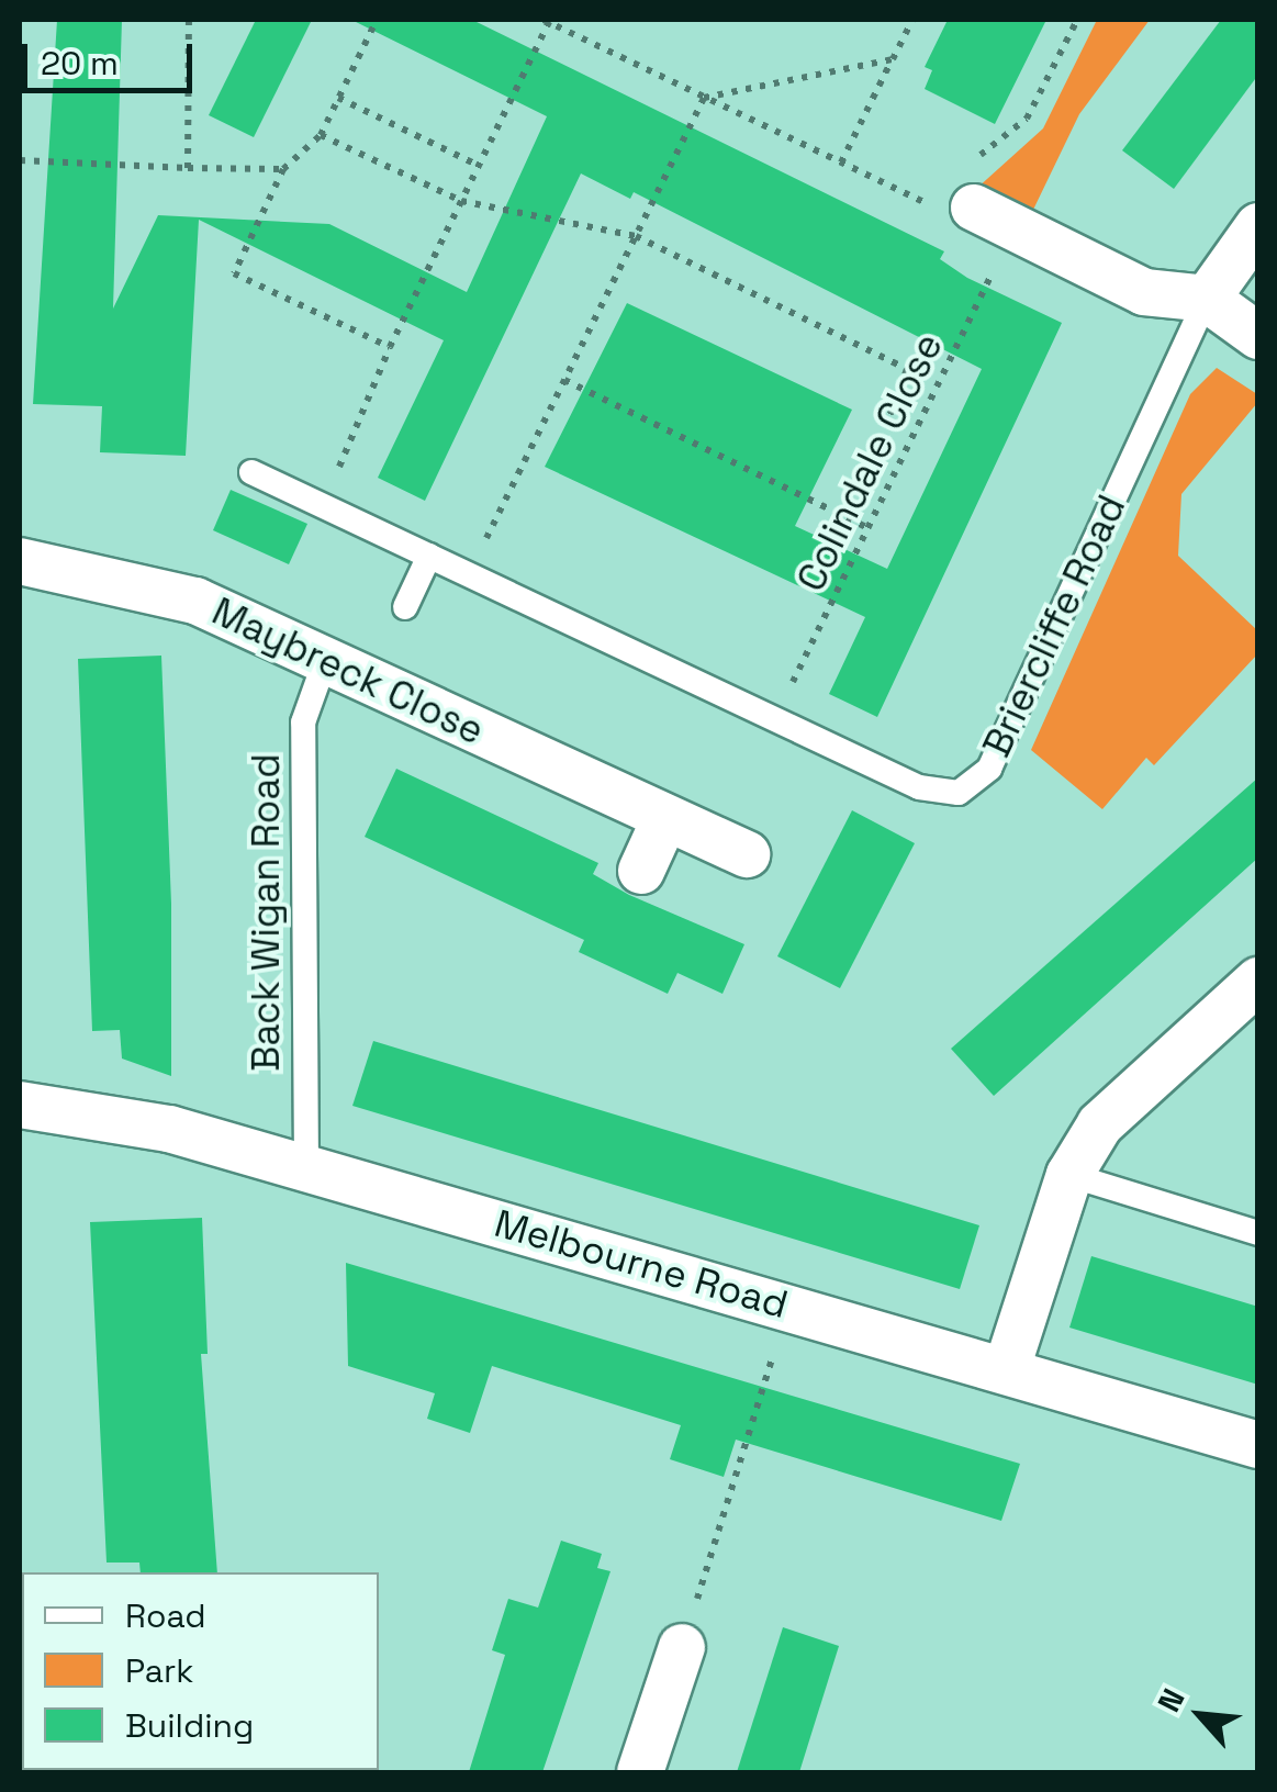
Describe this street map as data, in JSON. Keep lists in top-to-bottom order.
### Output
{
  "streets": {
    "street": ["Briercliffe Road", "Maybreck Close", "Melbourne Road"],
    "lane": ["Back Wigan Road"],
    "path": ["Colindale Close"]
  },
  "crossings": [
    ["Colindale Close", "Briercliffe Road"],
    ["Maybreck Close", "Back Wigan Road"],
    ["Back Wigan Road", "Melbourne Road"]
  ],
  "legend": ["Road", "Park", "Building"],
  "scale_bar": "20 m",
  "north": "top left"
}
